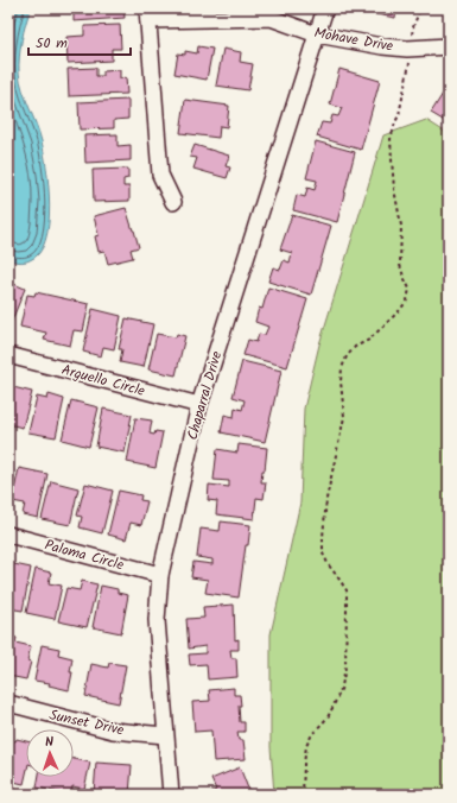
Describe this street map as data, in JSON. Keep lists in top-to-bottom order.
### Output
{
  "streets": {
    "street": [
      "Mohave Drive",
      "Arguello Circle",
      "Chaparral Drive",
      "Paloma Circle",
      "Sunset Drive"
    ]
  },
  "crossings": [
    ["Mohave Drive", "Chaparral Drive"],
    ["Arguello Circle", "Chaparral Drive"],
    ["Chaparral Drive", "Paloma Circle"],
    ["Chaparral Drive", "Sunset Drive"]
  ],
  "scale_bar": "50 m",
  "north": "top"
}
